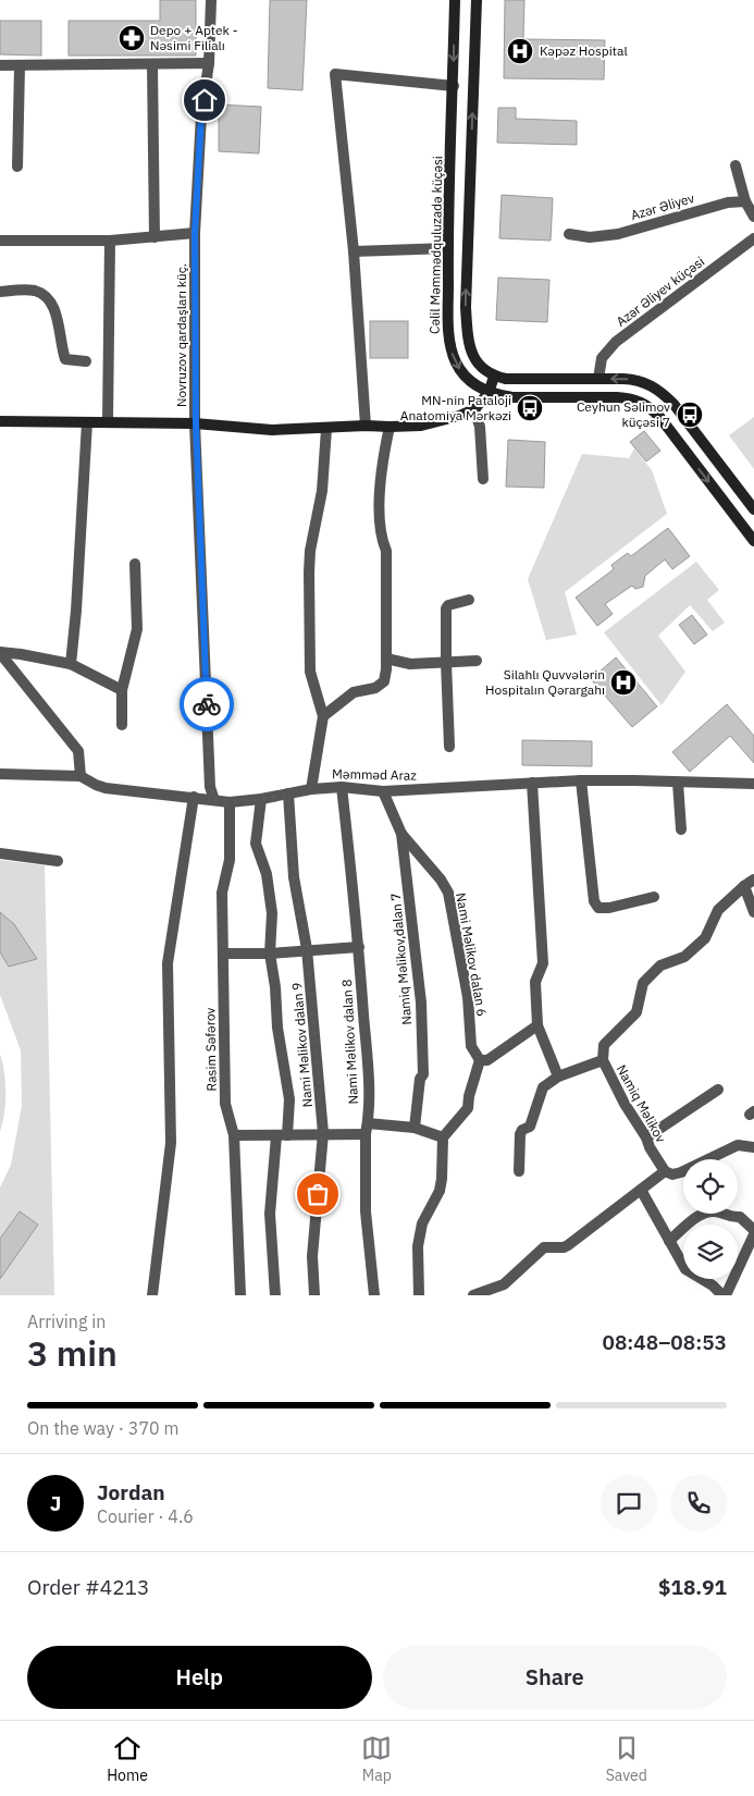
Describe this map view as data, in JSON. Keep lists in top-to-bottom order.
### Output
{
  "streets": {
    "main road": ["Cəlil Məmmədquluzadə küçəsi"],
    "street": [
      "Azər Əliyev",
      "Azər Əliyev küçəsi",
      "Novruzov qardaşları küç.",
      "Məmməd Araz",
      "Nami Məlikov dalan 6",
      "Namiq Məlikov,dalan 7",
      "Nami Məlikov dalan 8",
      "Nami Məlikov dalan 9",
      "Rasim Səfərov",
      "Namiq Məlikov"
    ]
  },
  "crossings": [
    ["Novruzov qardaşları küç.", "Məmməd Araz"],
    ["Məmməd Araz", "Namiq Məlikov,dalan 7"],
    ["Məmməd Araz", "Nami Məlikov dalan 8"],
    ["Məmməd Araz", "Nami Məlikov dalan 9"],
    ["Məmməd Araz", "Rasim Səfərov"],
    ["Nami Məlikov dalan 6", "Namiq Məlikov,dalan 7"]
  ],
  "places": {
    "pharmacy": ["Depo + Aptek - Nəsimi Filialı"],
    "hospital": ["Kəpəz Hospital", "Silahlı Quvvələrin Hospitalın Qərargahı"],
    "bus stop": ["MN-nin Pataloji Anatomiya Mərkəzi", "Ceyhun Səlimov küçəsi 7"]
  },
  "page": {
    "heading": ["3 min", "Arriving in", "08:48–08:53"],
    "panel": [
      "Jordan",
      "Courier · 4.6",
      "Order #4213",
      "$18.91"
    ],
    "bar": "On the way · 370 m",
    "round": "J",
    "buttons": ["Help", "Share"],
    "tabs": ["Home", "Map", "Saved"]
  }
}
